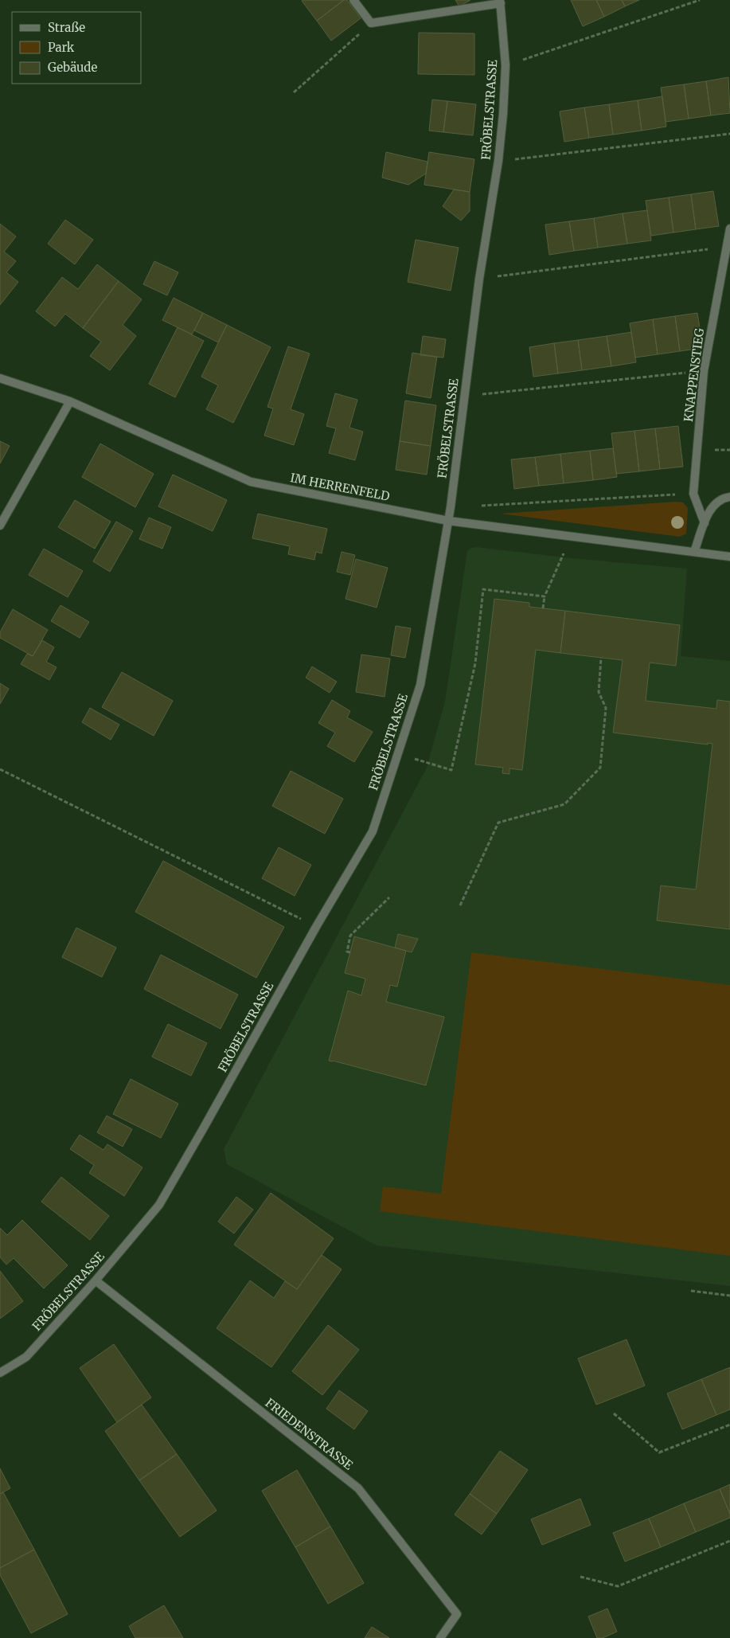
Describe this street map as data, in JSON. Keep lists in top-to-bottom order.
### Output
{
  "streets": {
    "street": [
      "FRÖBELSTRASSE",
      "KNAPPENSTIEG",
      "IM HERRENFELD",
      "FRIEDENSTRASSE"
    ]
  },
  "crossings": [
    ["FRÖBELSTRASSE", "IM HERRENFELD"],
    ["FRÖBELSTRASSE", "FRIEDENSTRASSE"]
  ],
  "legend": ["Straße", "Park", "Gebäude"]
}
